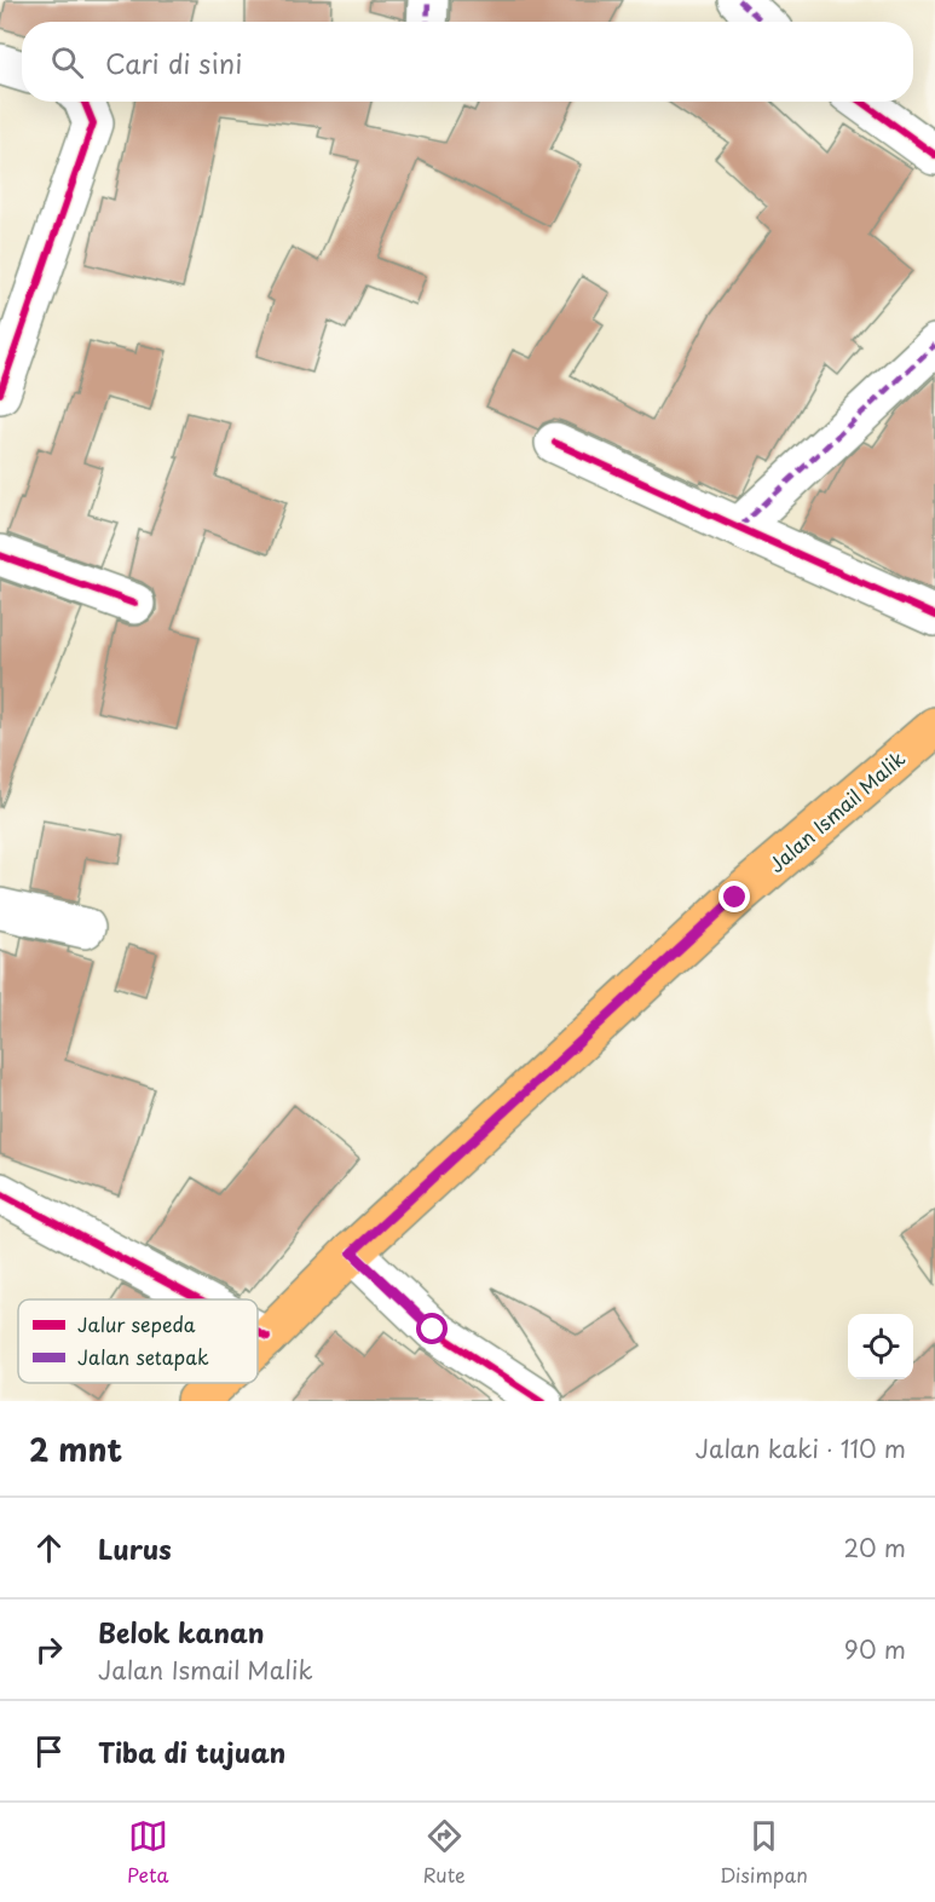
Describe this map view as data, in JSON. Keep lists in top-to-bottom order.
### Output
{
  "streets": {
    "main road": ["Jalan Ismail Malik"]
  },
  "legend": ["Jalur sepeda", "Jalan setapak"],
  "page": {
    "search": "Cari di sini",
    "heading": ["2 mnt", "Jalan kaki · 110 m"],
    "list": [
      ["Lurus", "20 m"],
      ["Belok kanan", "Jalan Ismail Malik", "90 m"],
      "Tiba di tujuan"
    ],
    "nav": ["Peta", "Rute", "Disimpan"]
  }
}
